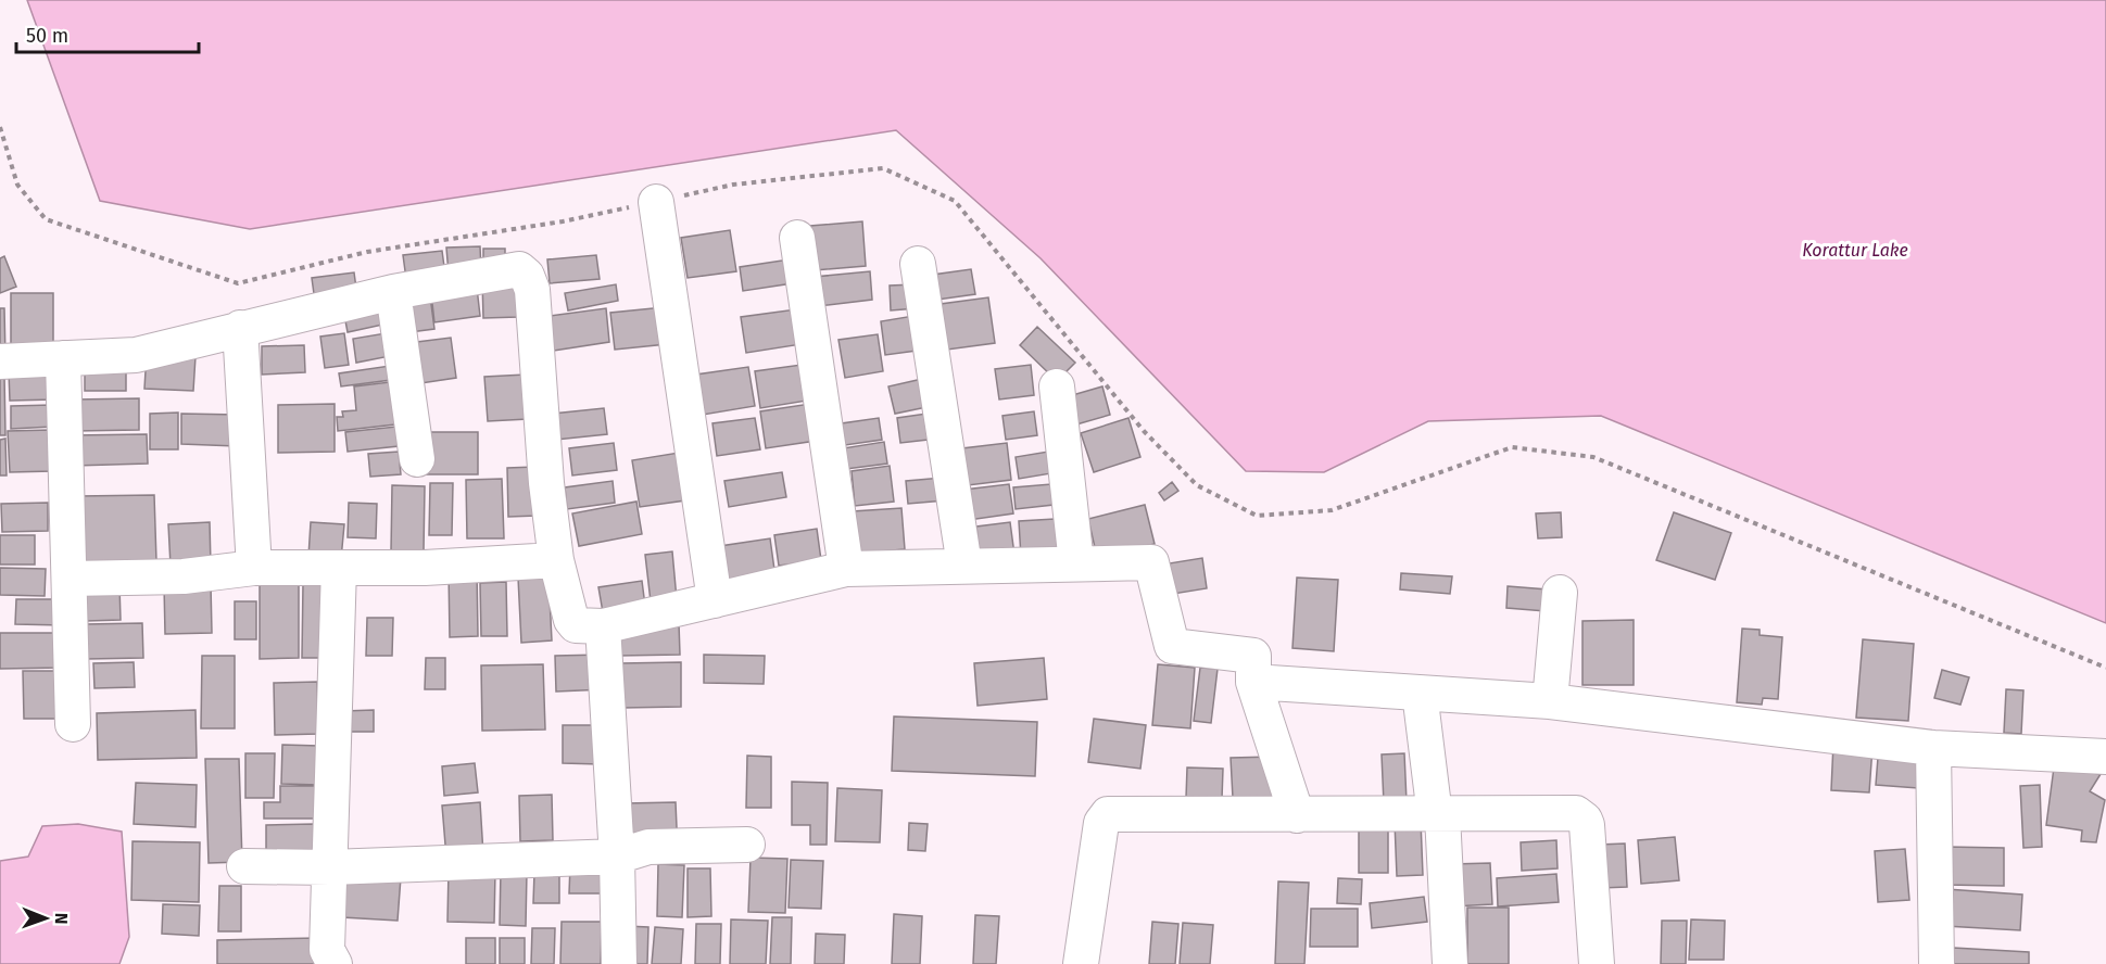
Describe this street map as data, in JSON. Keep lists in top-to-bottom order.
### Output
{
  "water": ["Korattur Lake"],
  "scale_bar": "50 m",
  "north": "right"
}
